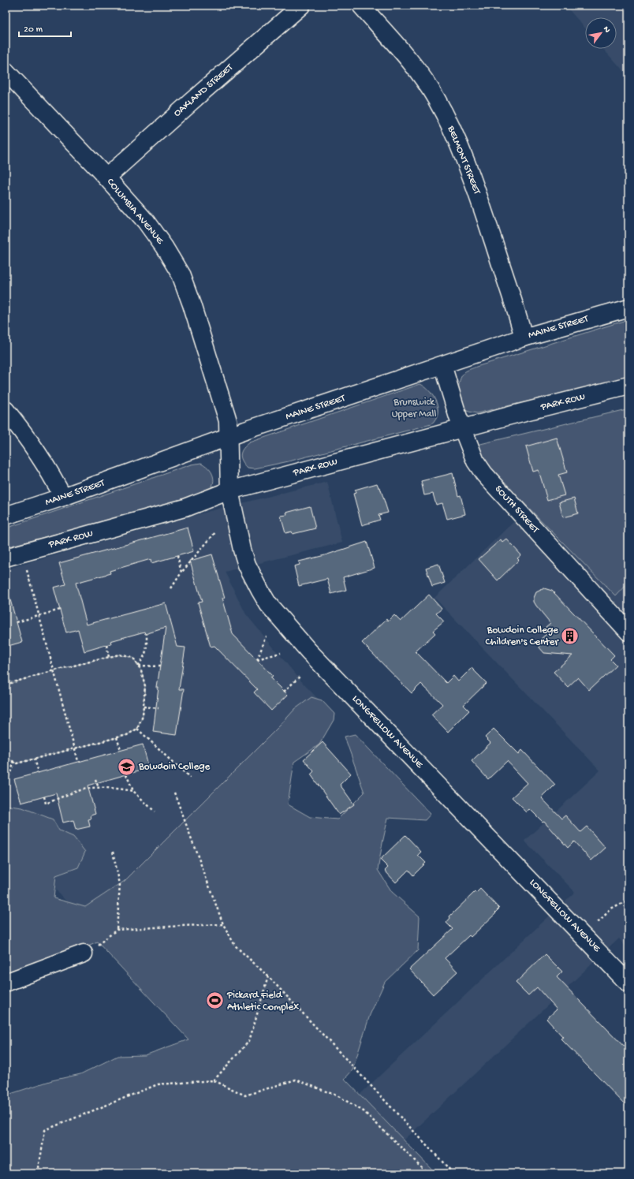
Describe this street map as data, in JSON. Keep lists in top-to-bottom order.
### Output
{
  "streets": {
    "street": [
      "OAKLAND STREET",
      "BELMONT STREET",
      "COLUMBIA AVENUE",
      "MAINE STREET",
      "PARK ROW",
      "SOUTH STREET",
      "LONGFELLOW AVENUE"
    ]
  },
  "crossings": [
    ["OAKLAND STREET", "COLUMBIA AVENUE"],
    ["BELMONT STREET", "MAINE STREET"],
    ["COLUMBIA AVENUE", "MAINE STREET"],
    ["COLUMBIA AVENUE", "LONGFELLOW AVENUE"],
    ["MAINE STREET", "SOUTH STREET"],
    ["MAINE STREET", "LONGFELLOW AVENUE"],
    ["PARK ROW", "SOUTH STREET"],
    ["PARK ROW", "LONGFELLOW AVENUE"]
  ],
  "parks": ["Brunswick Upper Mall"],
  "places": {
    "building": ["Bowdoin College Children's Center"],
    "school or university": ["Bowdoin College"],
    "sports": ["Pickard Field Athletic Complex"]
  },
  "scale_bar": "20 m",
  "north": "top right"
}
